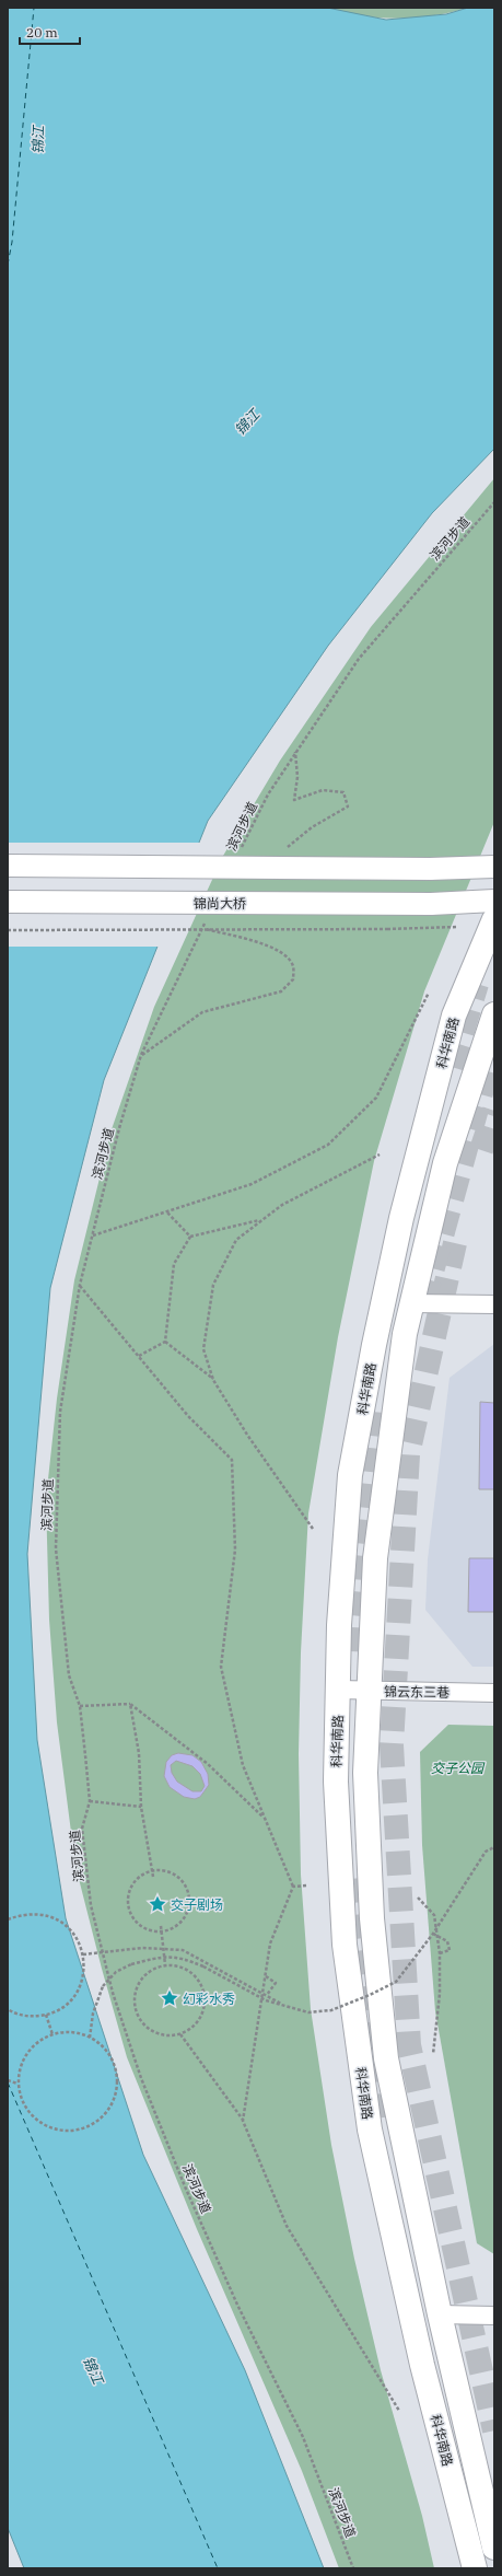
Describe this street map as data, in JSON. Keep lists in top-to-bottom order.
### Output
{
  "streets": {
    "main road": ["科华南路"],
    "street": ["锦尚大桥", "锦云东三巷"],
    "path": ["滨河步道"]
  },
  "crossings": [
    ["科华南路", "锦云东三巷"]
  ],
  "water": ["锦江"],
  "parks": ["交子公园"],
  "places": {
    "place": ["交子剧场", "幻彩水秀"]
  },
  "scale_bar": "20 m"
}
